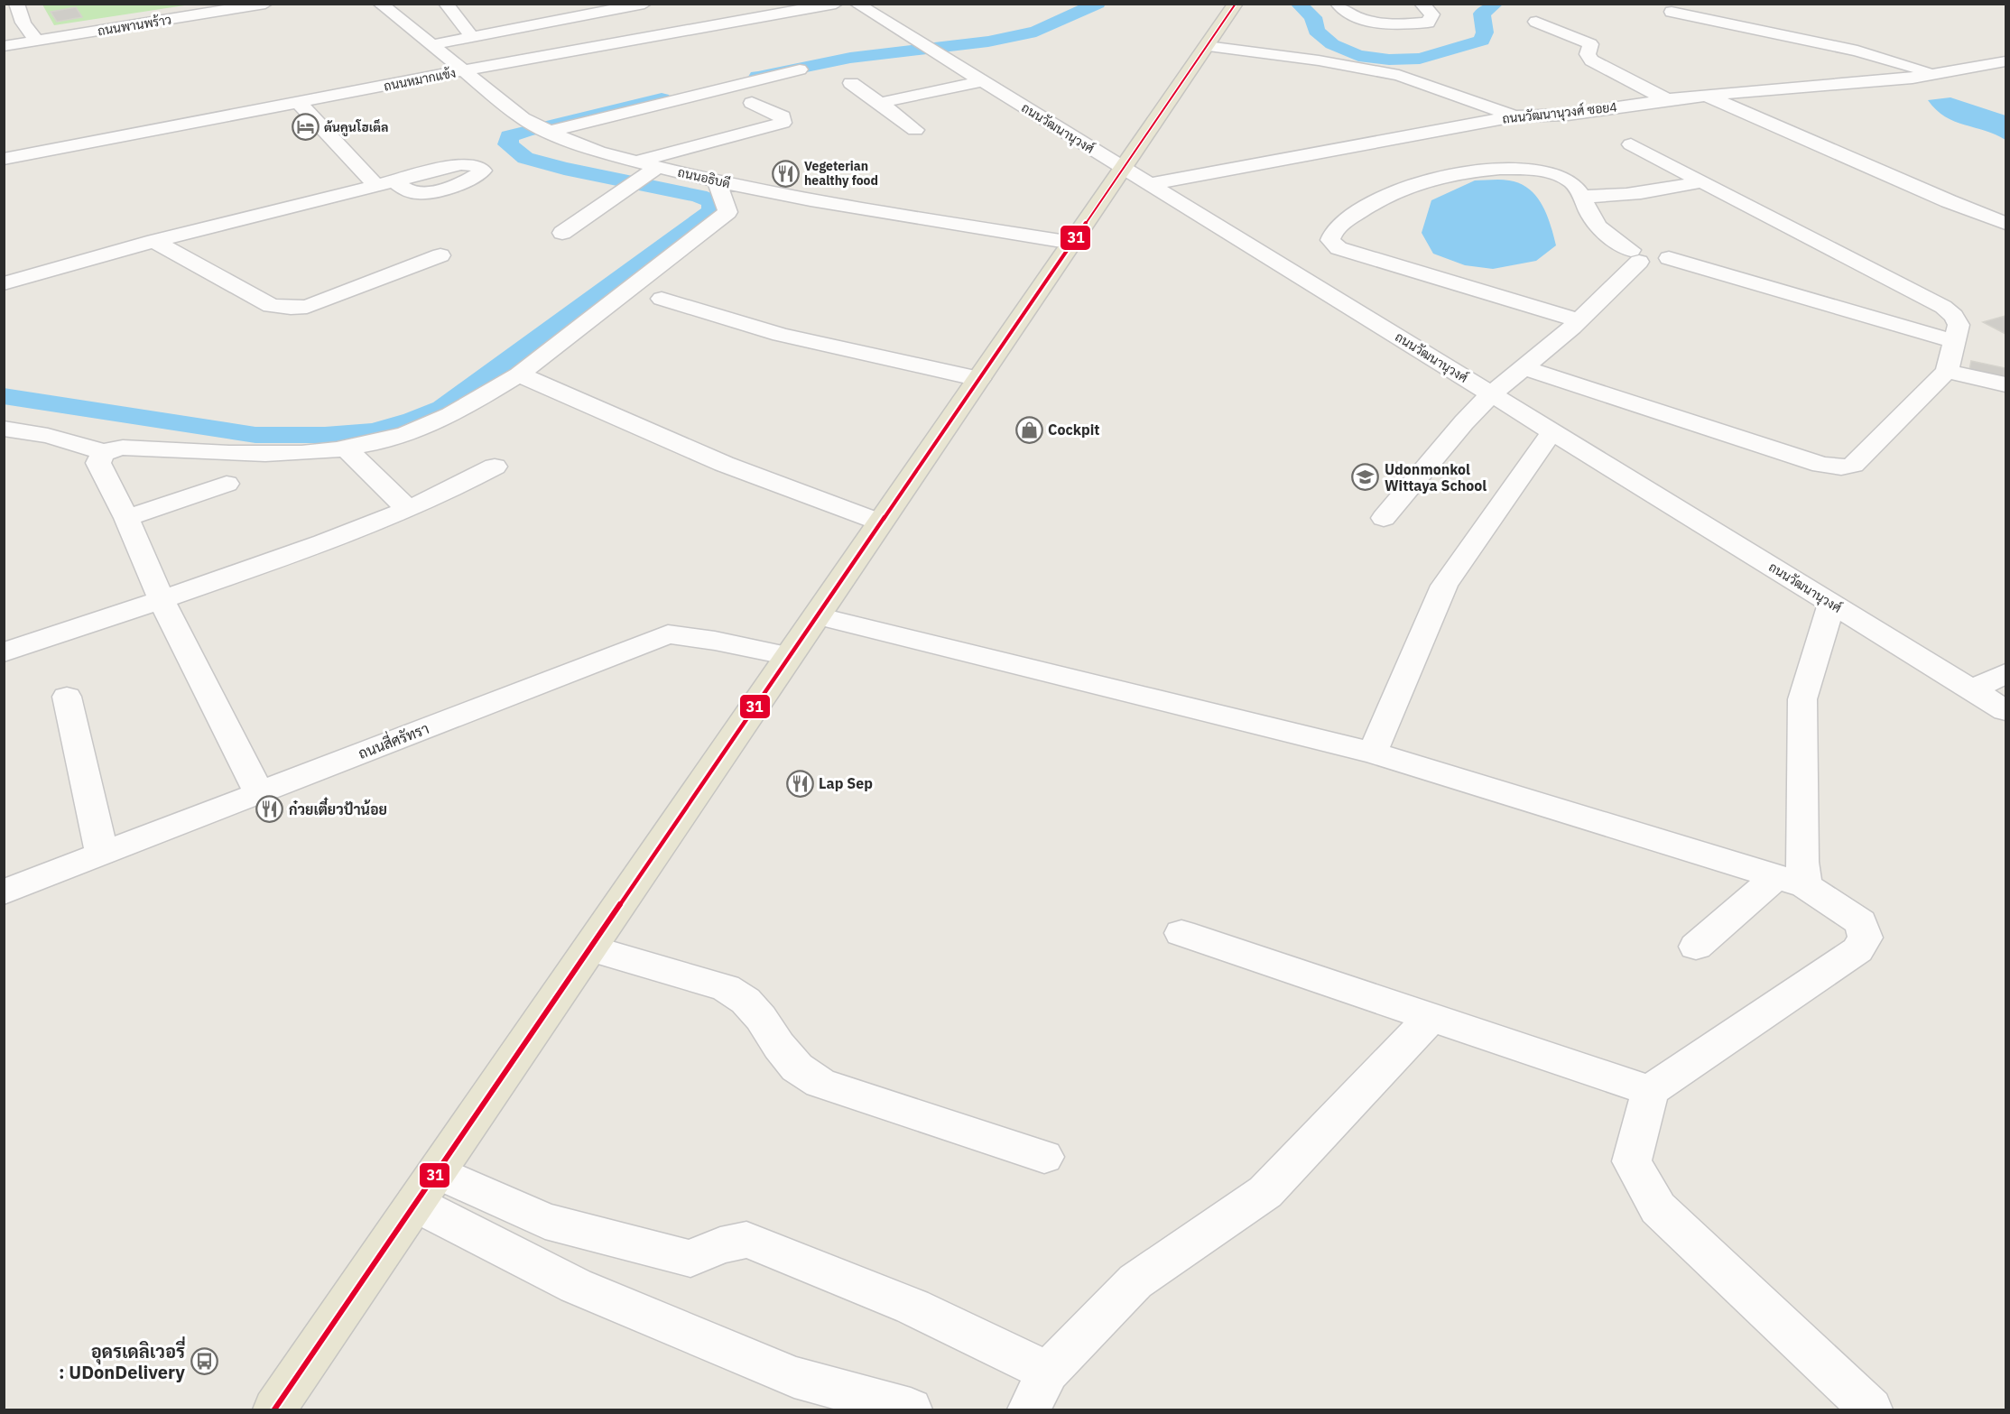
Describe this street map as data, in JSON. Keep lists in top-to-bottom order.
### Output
{
  "streets": {
    "street": [
      "ถนนพานพร้าว",
      "ถนนหมากแข้ง",
      "ถนนวัฒนานุวงศ์ ซอย4",
      "ถนนวัฒนานุวงศ์",
      "ถนนอธิบดี",
      "ถนนสี่ศรัทรา"
    ]
  },
  "crossings": [
    ["ถนนหมากแข้ง", "ถนนอธิบดี"],
    ["ถนนวัฒนานุวงศ์ ซอย4", "ถนนวัฒนานุวงศ์"]
  ],
  "places": {
    "hotel": ["ต้นคูนโฮเต็ล"],
    "restaurant": ["Vegeterian healthy food", "Lap Sep", "ก๋วยเตี๋ยวป้าน้อย"],
    "shop": ["Cockpit"],
    "school or university": ["Udonmonkol Wittaya School"],
    "bus stop": ["อุดรเดลิเวอรี่ : UDonDelivery"]
  },
  "lines": ["transit line 31"]
}
